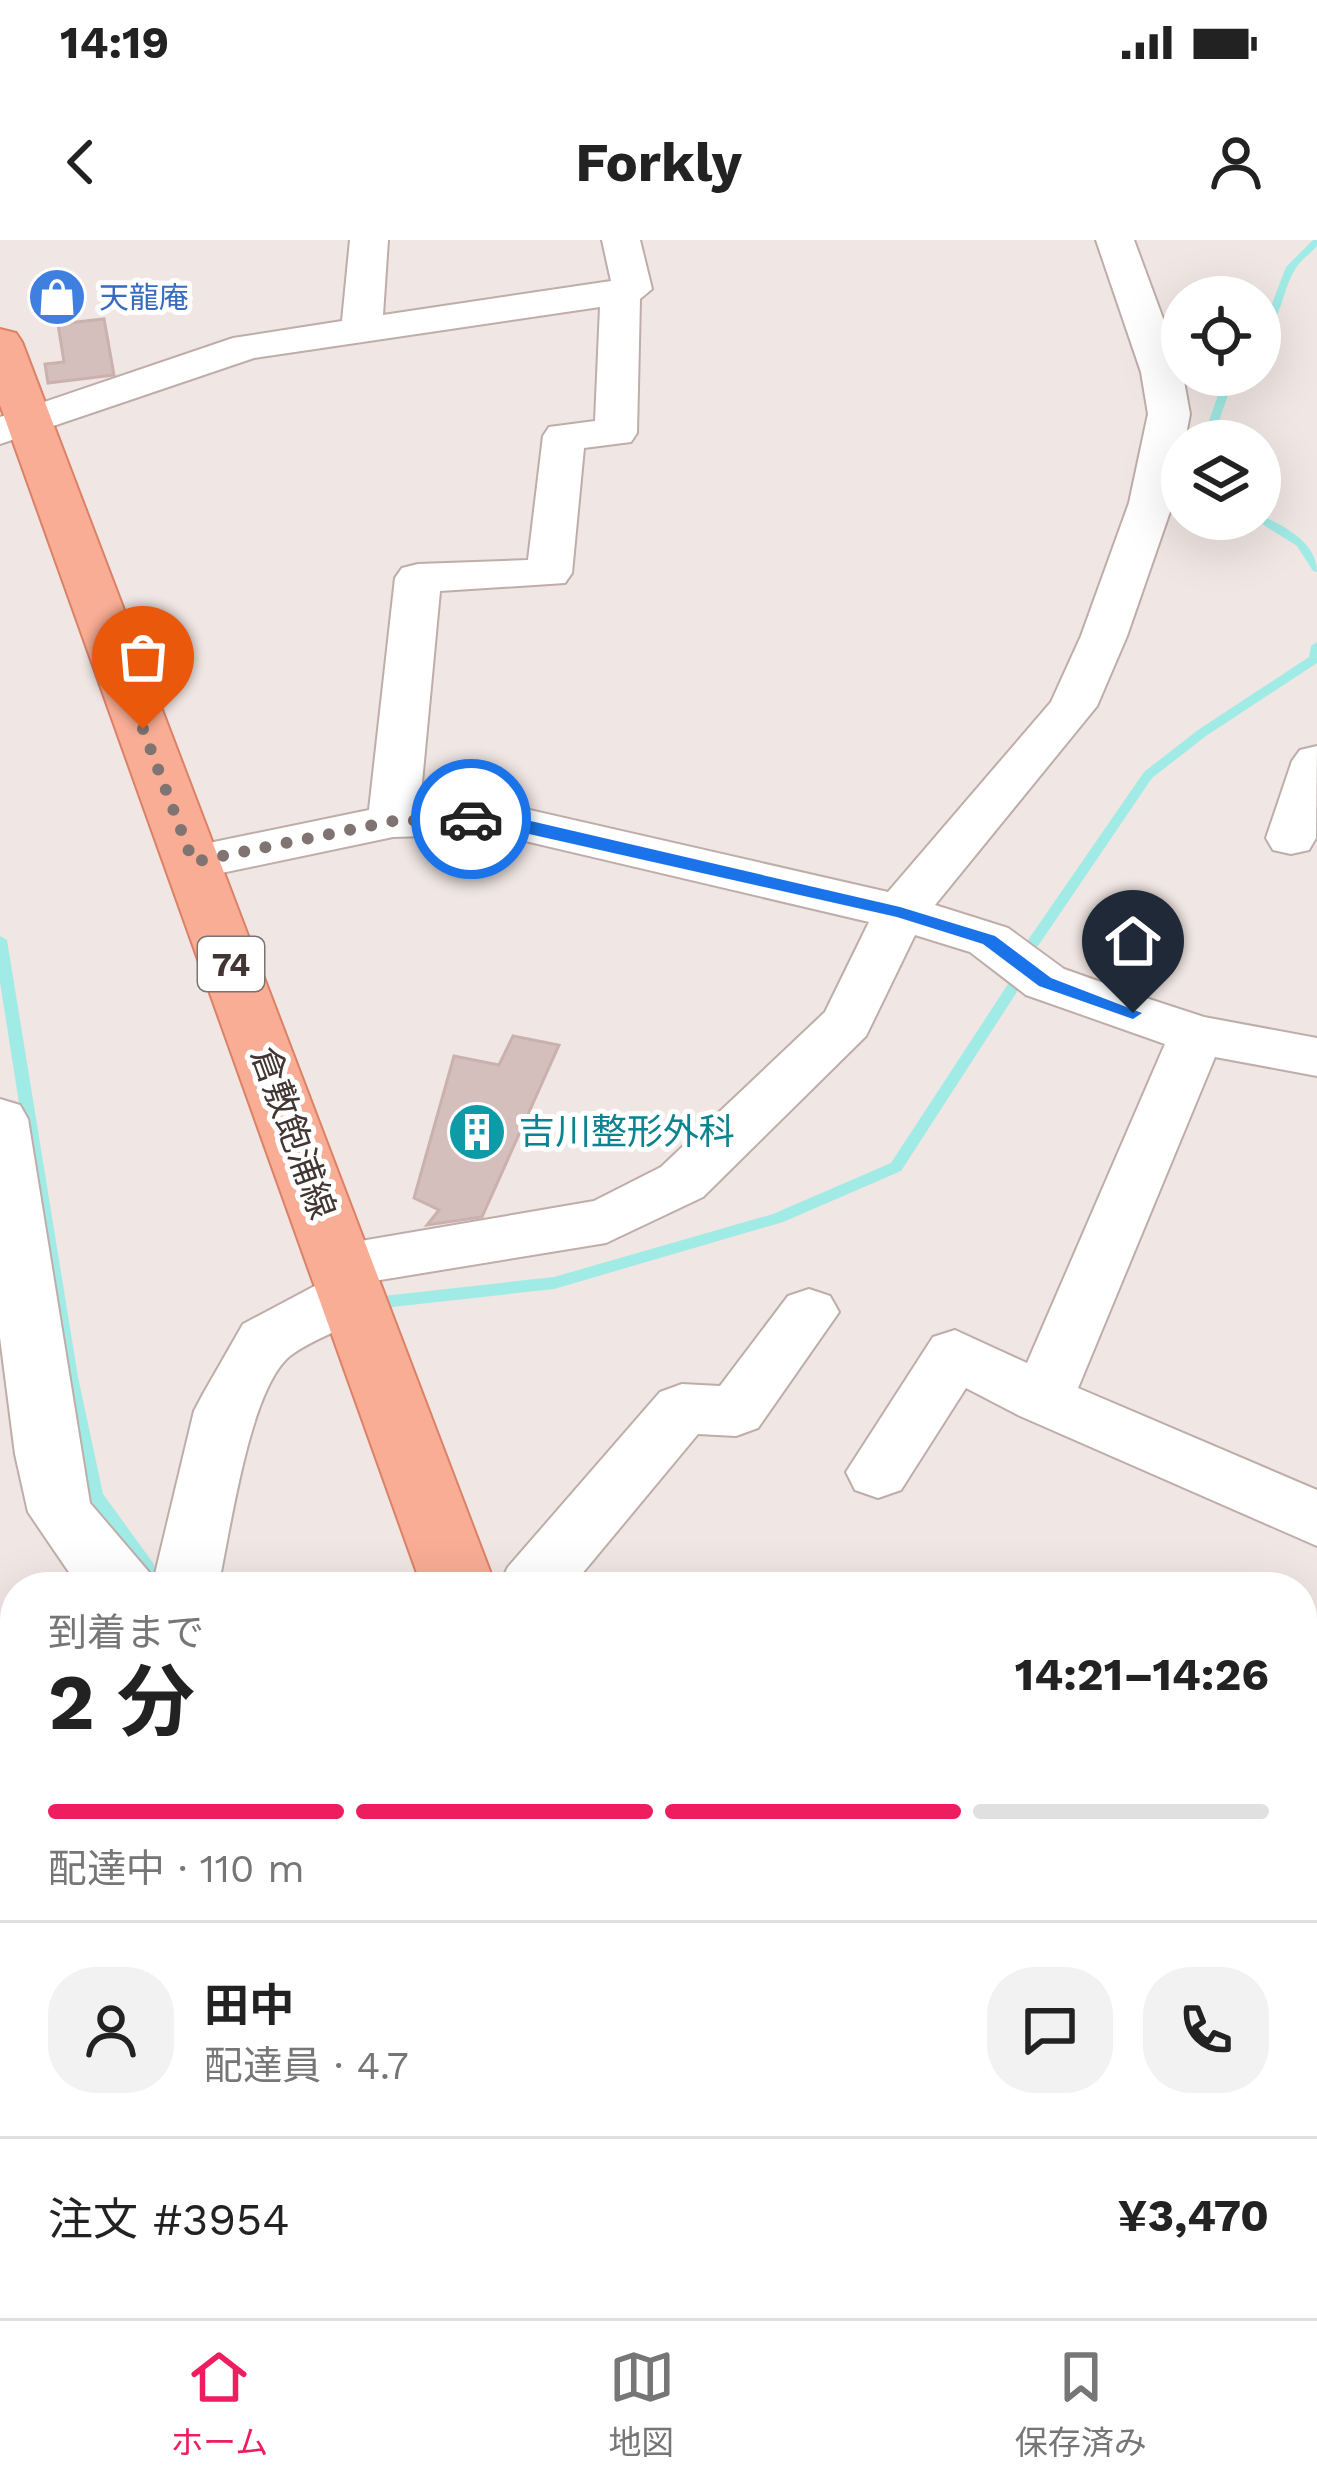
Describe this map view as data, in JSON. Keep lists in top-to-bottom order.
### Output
{
  "streets": {
    "main road": ["74", "倉敷飽浦線"]
  },
  "places": {
    "shop": ["天龍庵"],
    "building": ["吉川整形外科"]
  },
  "page": {
    "status": "14:19",
    "header": "Forkly",
    "heading": ["2 分", "到着まで", "14:21–14:26"],
    "panel": [
      "田中",
      "配達員 · 4.7",
      "注文 #3954",
      "¥3,470"
    ],
    "bar": "配達中 · 110 m",
    "tabs": ["ホーム", "地図", "保存済み"]
  }
}
